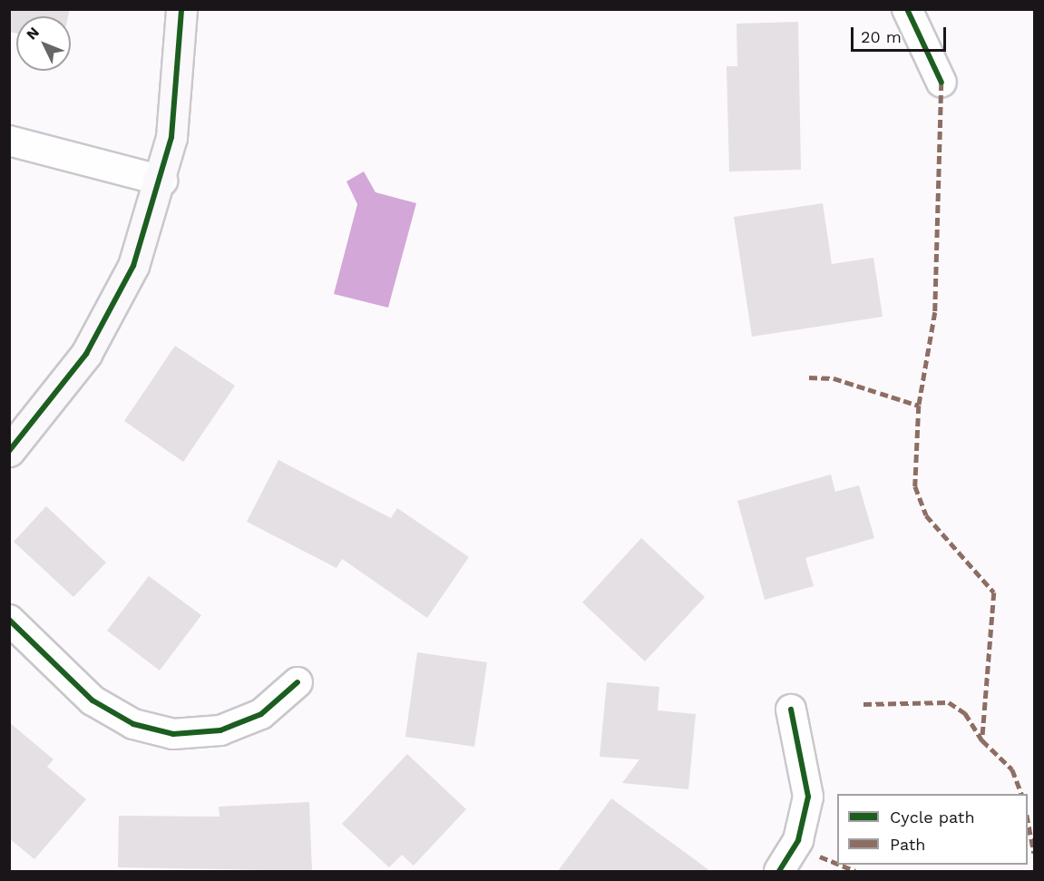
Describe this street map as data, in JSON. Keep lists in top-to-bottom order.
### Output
{
  "legend": ["Cycle path", "Path"],
  "scale_bar": "20 m",
  "north": "top left"
}
